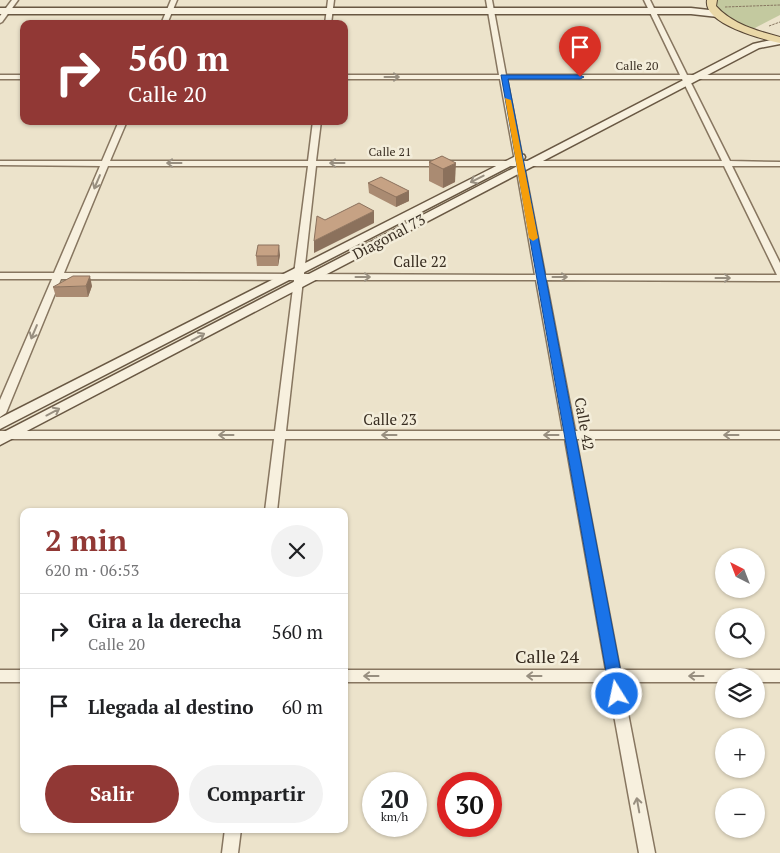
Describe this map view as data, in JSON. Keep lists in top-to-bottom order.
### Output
{
  "streets": {
    "main road": ["Diagonal 73"],
    "street": [
      "Calle 20",
      "Calle 21",
      "Calle 22",
      "Calle 23",
      "Calle 42",
      "Calle 24"
    ]
  },
  "crossings": [
    ["Calle 20", "Diagonal 73"],
    ["Calle 20", "Calle 42"],
    ["Calle 21", "Diagonal 73"],
    ["Calle 21", "Calle 42"],
    ["Diagonal 73", "Calle 22"],
    ["Diagonal 73", "Calle 23"],
    ["Diagonal 73", "Calle 42"],
    ["Calle 22", "Calle 42"],
    ["Calle 23", "Calle 42"],
    ["Calle 42", "Calle 24"]
  ],
  "one_way": [
    "Calle 20",
    "Calle 21",
    "Calle 22",
    "Calle 23",
    "Calle 24"
  ],
  "north": "top left",
  "page": {
    "turn": ["560 m", "Calle 20"],
    "heading": ["2 min", "620 m · 06:53"],
    "map_buttons": ["+", "−"],
    "list": [
      {
        "name": "Gira a la derecha",
        "note": "Calle 20",
        "value": "560 m"
      },
      {
        "name": "Llegada al destino",
        "value": "60 m"
      }
    ],
    "buttons": ["Salir", "Compartir"],
    "speed": "20 km/h",
    "limit": "30"
  }
}
